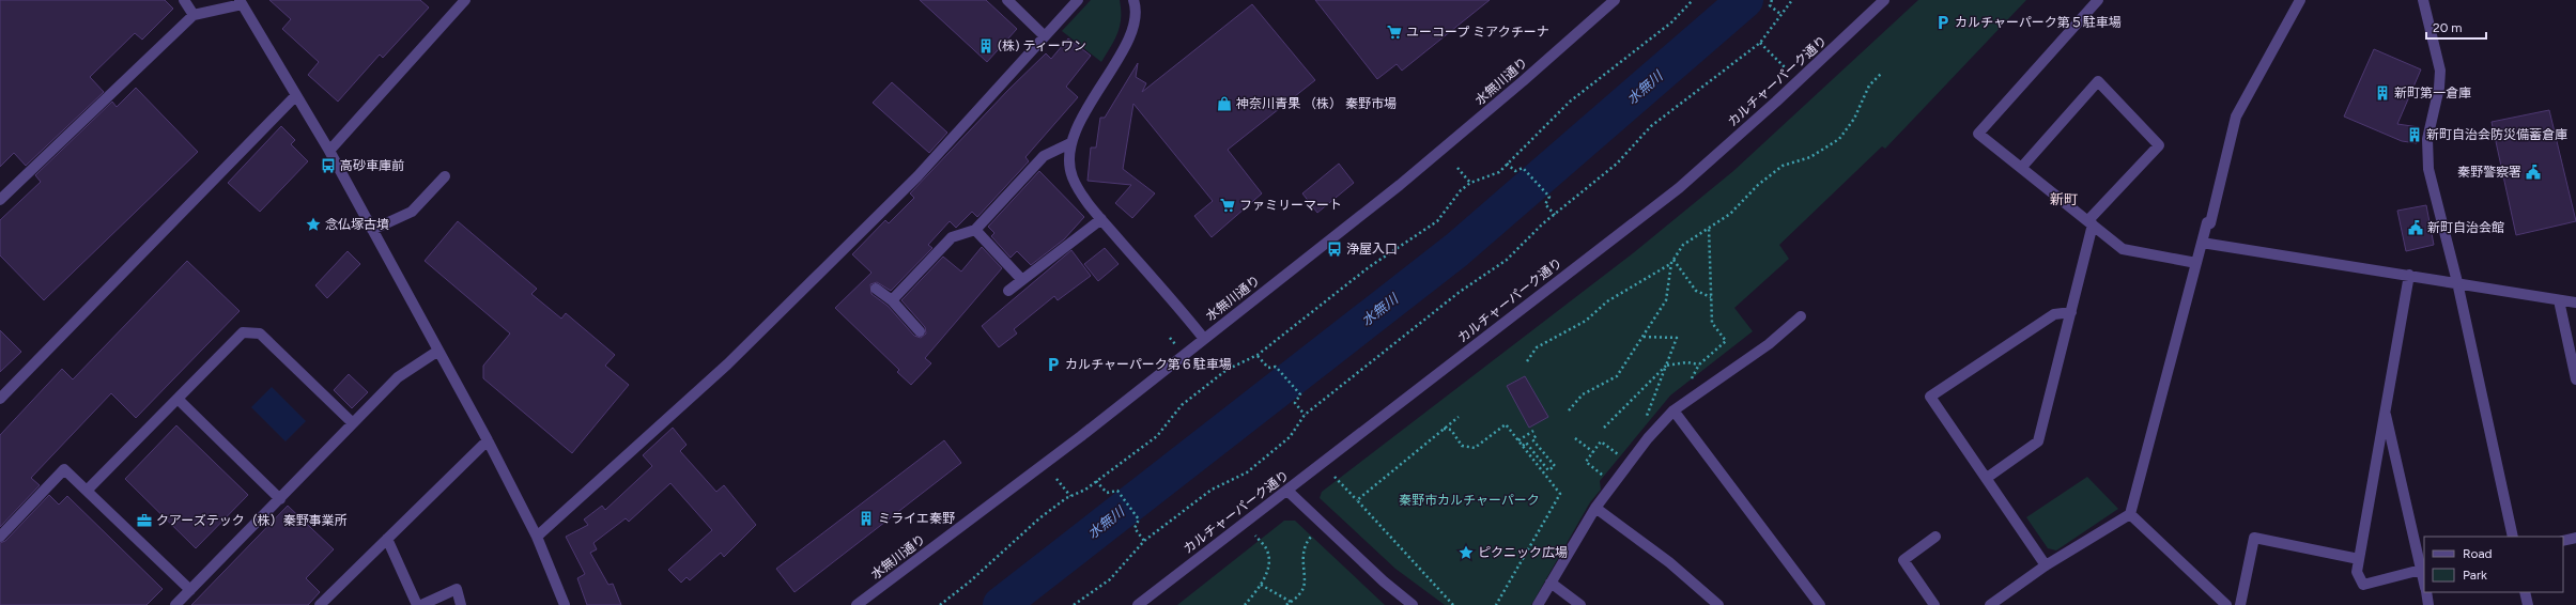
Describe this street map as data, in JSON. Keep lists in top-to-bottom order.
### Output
{
  "streets": {
    "street": ["水無川通り", "カルチャーパーク通り"]
  },
  "districts": ["新町"],
  "water": ["水無川"],
  "parks": ["秦野市カルチャーパーク"],
  "places": {
    "parking": ["カルチャーパーク第５駐車場", "カルチャーパーク第６駐車場"],
    "supermarket": ["ユーコープ ミアクチーナ", "ファミリーマート"],
    "building": [
      "(株) ティーワン",
      "新町第一倉庫",
      "新町自治会防災備蓄倉庫",
      "ミライエ秦野"
    ],
    "shop": ["神奈川青果 （株） 秦野市場"],
    "bus stop": ["高砂車庫前", "浄屋入口"],
    "public building": ["秦野警察署", "新町自治会館"],
    "place": ["念仏塚古墳", "ピクニック広場"],
    "office": ["クアーズテック（株）秦野事業所"]
  },
  "legend": ["Road", "Park"],
  "scale_bar": "20 m"
}
